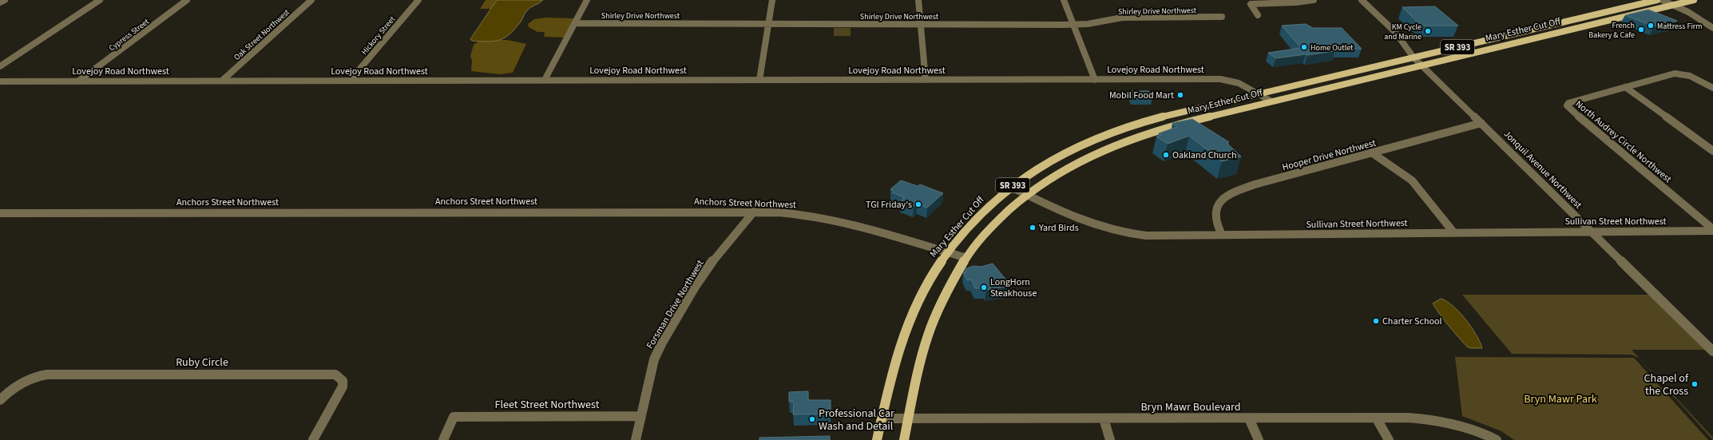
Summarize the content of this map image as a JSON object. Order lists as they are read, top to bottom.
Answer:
{
  "streets": {
    "main road": ["Mary Esther Cut Off", "SR 393"],
    "street": [
      "Shirley Drive Northwest",
      "Cypress Street",
      "Oak Street Northwest",
      "Hickory Street",
      "Lovejoy Road Northwest",
      "North Audrey Circle Northwest",
      "Hooper Drive Northwest",
      "Jonquil Avenue Northwest",
      "Anchors Street Northwest",
      "Sullivan Street Northwest",
      "Forsman Drive Northwest",
      "Ruby Circle",
      "Fleet Street Northwest",
      "Bryn Mawr Boulevard"
    ]
  },
  "crossings": [
    ["Mary Esther Cut Off", "SR 393"],
    ["Mary Esther Cut Off", "Lovejoy Road Northwest"],
    ["Mary Esther Cut Off", "Jonquil Avenue Northwest"],
    ["Mary Esther Cut Off", "Anchors Street Northwest"],
    ["Mary Esther Cut Off", "Sullivan Street Northwest"],
    ["Mary Esther Cut Off", "Bryn Mawr Boulevard"],
    ["Cypress Street", "Lovejoy Road Northwest"],
    ["Oak Street Northwest", "Lovejoy Road Northwest"],
    ["Hickory Street", "Lovejoy Road Northwest"],
    ["SR 393", "Bryn Mawr Boulevard"],
    ["North Audrey Circle Northwest", "Sullivan Street Northwest"],
    ["Hooper Drive Northwest", "Jonquil Avenue Northwest"],
    ["Hooper Drive Northwest", "Sullivan Street Northwest"],
    ["Jonquil Avenue Northwest", "Sullivan Street Northwest"],
    ["Anchors Street Northwest", "Forsman Drive Northwest"],
    ["Forsman Drive Northwest", "Fleet Street Northwest"]
  ],
  "parks": ["Bryn Mawr Park"],
  "places": [
    "Mattress Firm",
    "French Bakery & Cafe",
    "KM Cycle and Marine",
    "Home Outlet",
    "Mobil Food Mart",
    "Oakland Church",
    "TGI Friday's",
    "Yard Birds",
    "LongHorn Steakhouse",
    "Charter School",
    "Chapel of the Cross",
    "Professional Car Wash and Detail"
  ]
}
